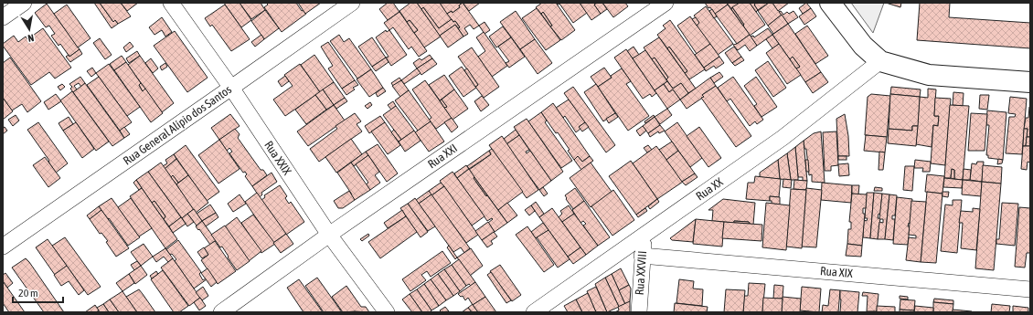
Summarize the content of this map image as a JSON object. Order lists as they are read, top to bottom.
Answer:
{
  "streets": {
    "street": [
      "Rua General Alípio dos Santos",
      "Rua XXI",
      "Rua XXIX",
      "Rua XX",
      "Rua XIX",
      "Rua XXVIII"
    ]
  },
  "crossings": [
    ["Rua General Alípio dos Santos", "Rua XXIX"],
    ["Rua XXI", "Rua XXIX"],
    ["Rua XX", "Rua XXVIII"],
    ["Rua XIX", "Rua XXVIII"]
  ],
  "scale_bar": "20 m",
  "north": "bottom"
}
